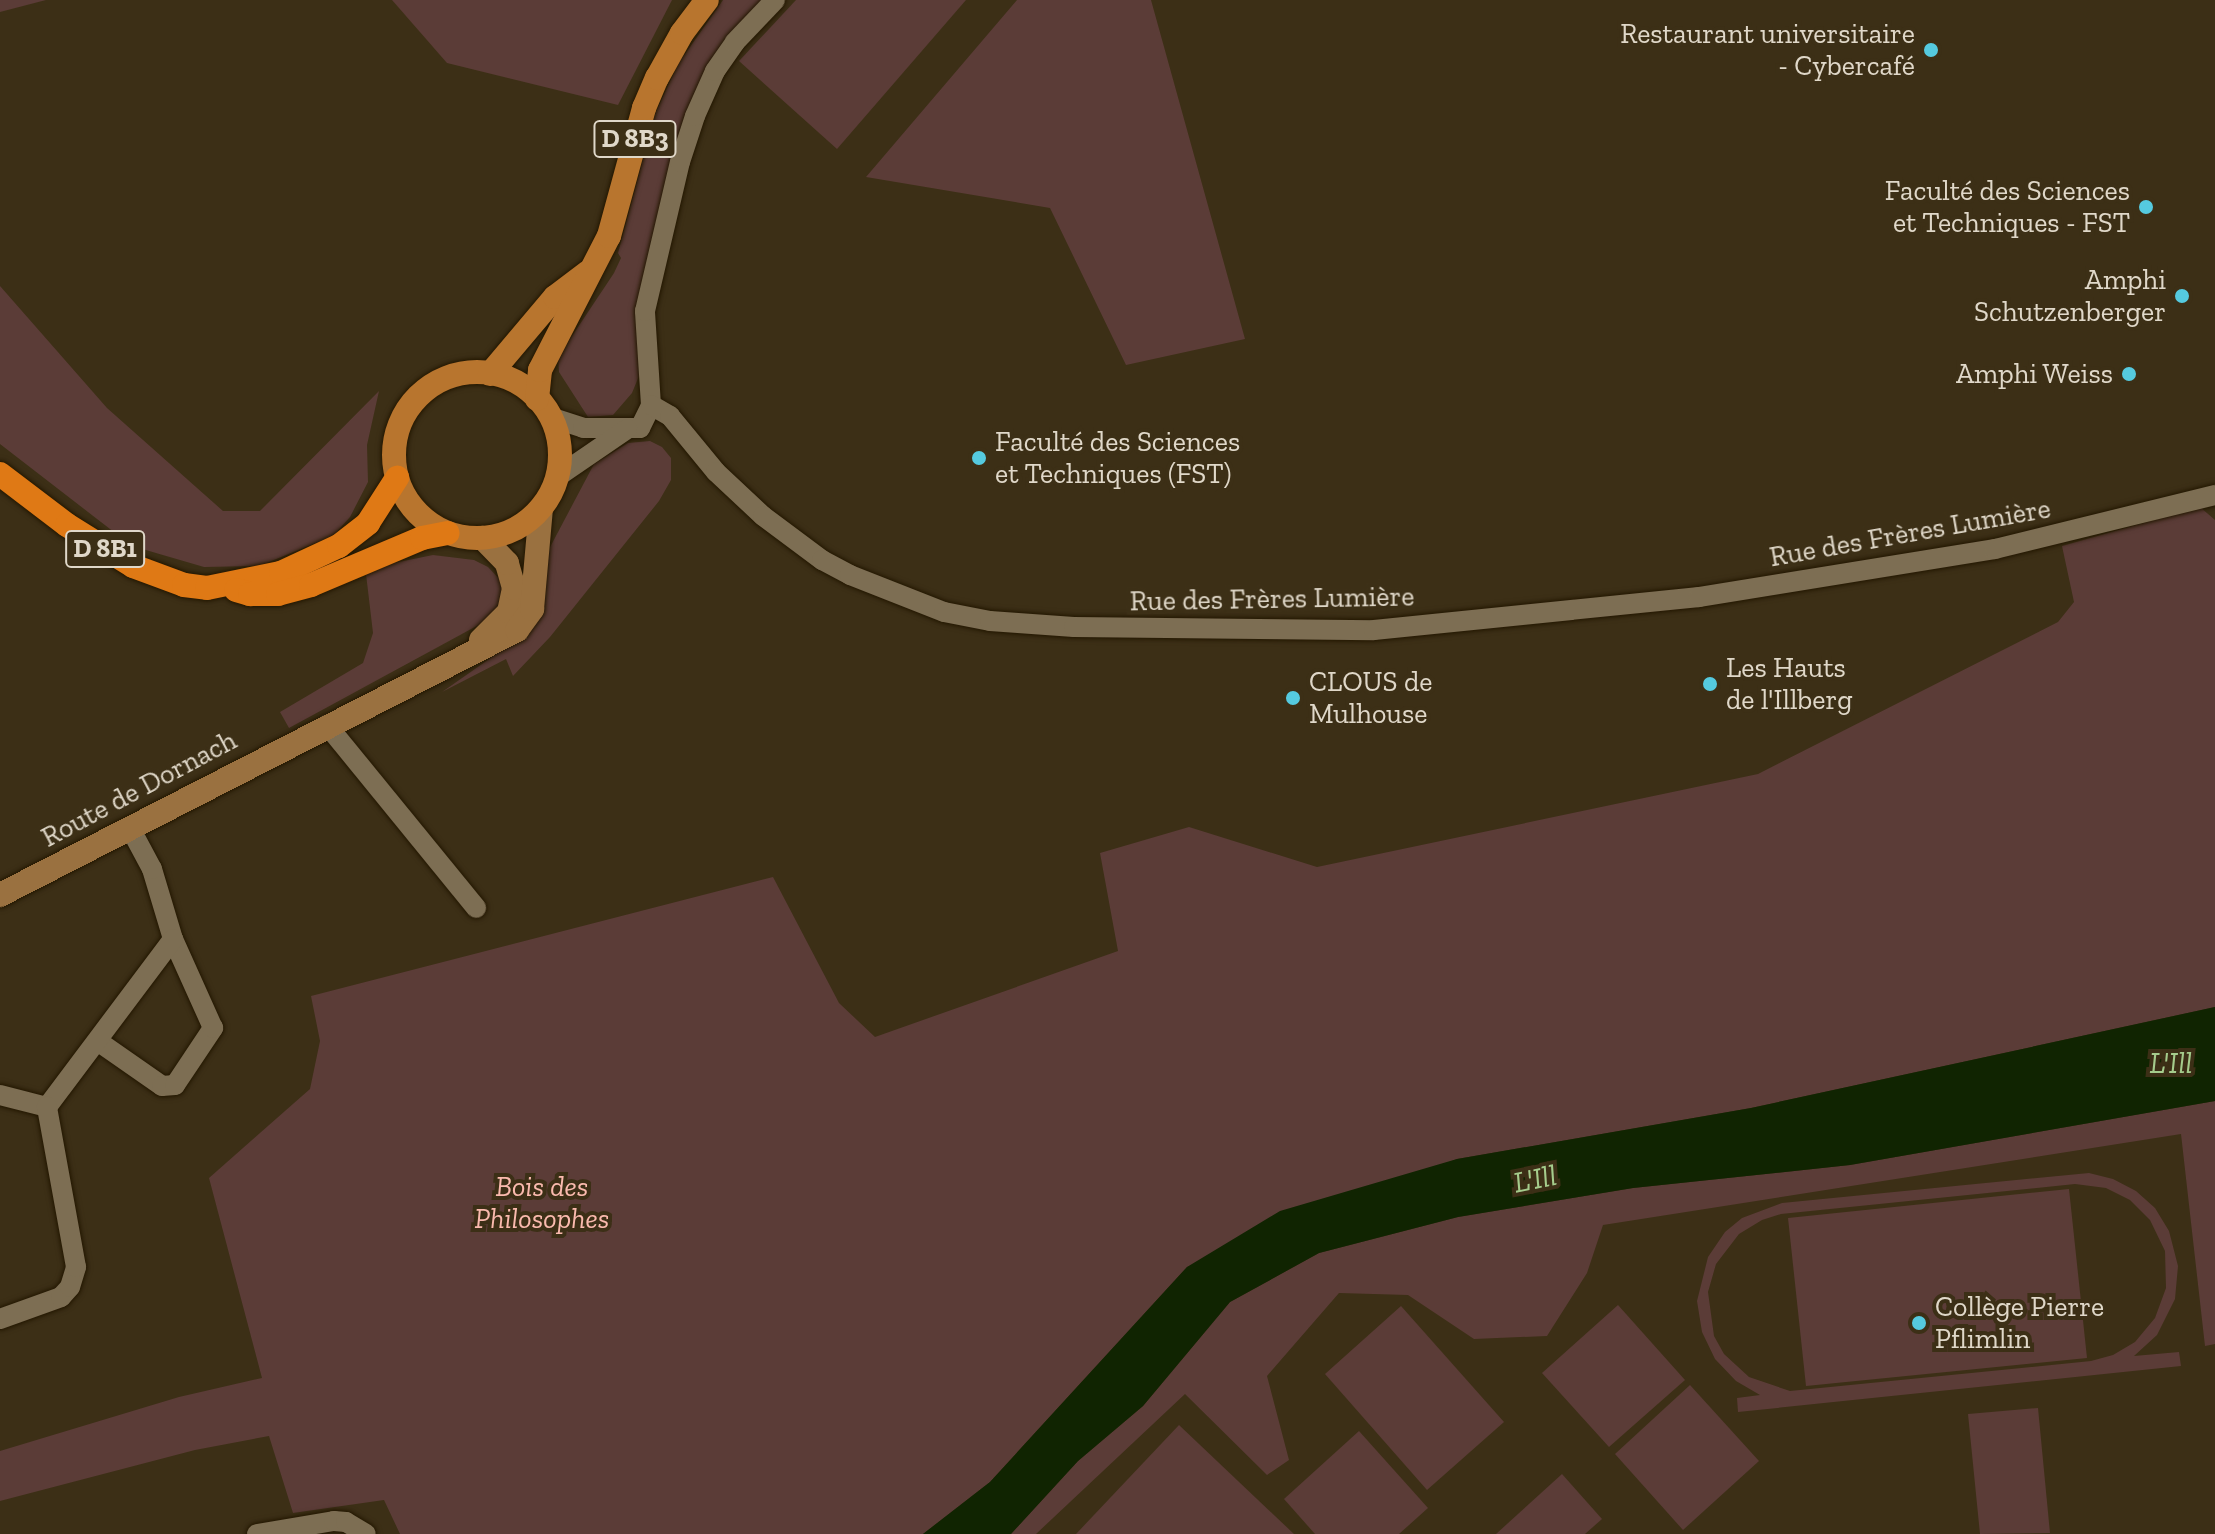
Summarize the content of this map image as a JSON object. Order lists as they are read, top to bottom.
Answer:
{
  "streets": {
    "highway": ["D 8B1"],
    "main road": ["D 8B3", "Route de Dornach"],
    "street": ["Rue des Frères Lumière"]
  },
  "crossings": [
    ["D 8B3", "D 8B1"]
  ],
  "water": ["L'Ill"],
  "parks": ["Bois des Philosophes"],
  "places": [
    "Restaurant universitaire - Cybercafé",
    "Faculté des Sciences et Techniques - FST",
    "Amphi Schutzenberger",
    "Amphi Weiss",
    "Faculté des Sciences et Techniques (FST)",
    "Les Hauts de l'Illberg",
    "CLOUS de Mulhouse",
    "Collège Pierre Pflimlin"
  ]
}
